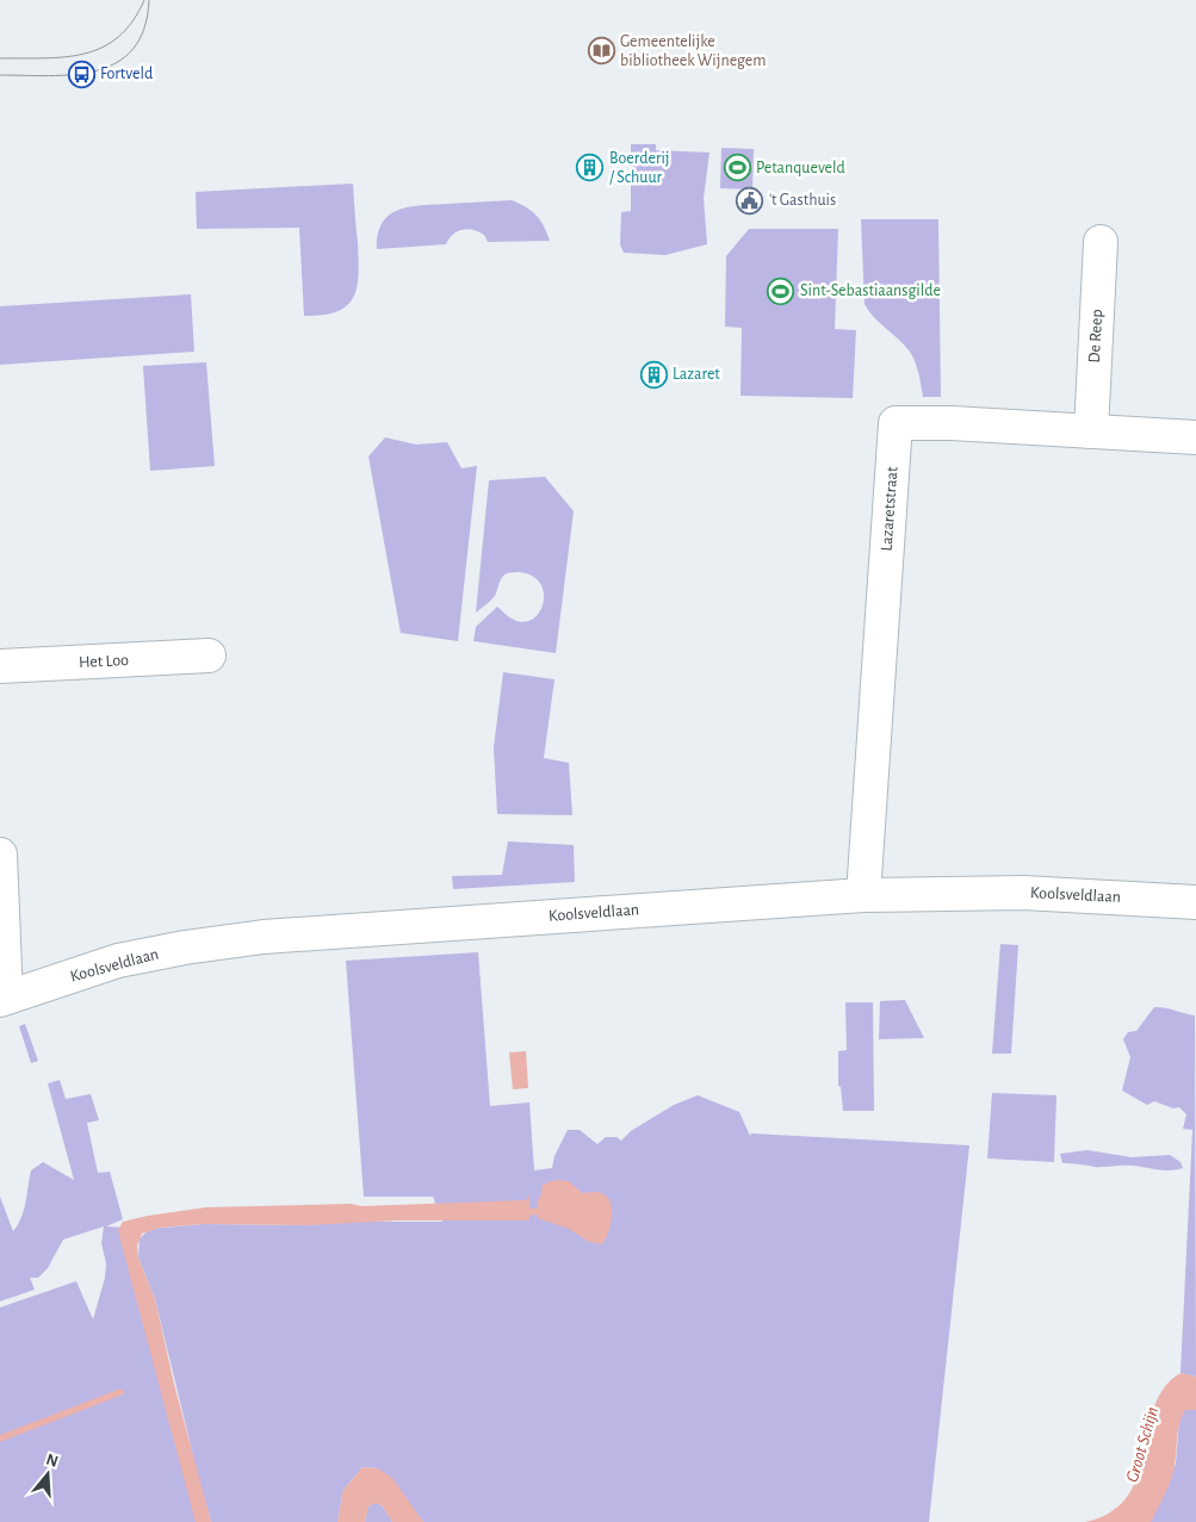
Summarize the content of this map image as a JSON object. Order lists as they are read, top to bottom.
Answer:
{
  "streets": {
    "street": [
      "De Reep",
      "Lazaretstraat",
      "Het Loo",
      "Koolsveldlaan"
    ]
  },
  "crossings": [
    ["De Reep", "Lazaretstraat"],
    ["Lazaretstraat", "Koolsveldlaan"]
  ],
  "water": ["Groot Schijn"],
  "places": {
    "library": ["Gemeentelijke bibliotheek Wijnegem"],
    "bus stop": ["Fortveld"],
    "building": ["Boerderij / Schuur", "Lazaret"],
    "sports": ["Petanqueveld", "Sint-Sebastiaansgilde"],
    "public building": ["'t Gasthuis"]
  },
  "north": "top"
}
